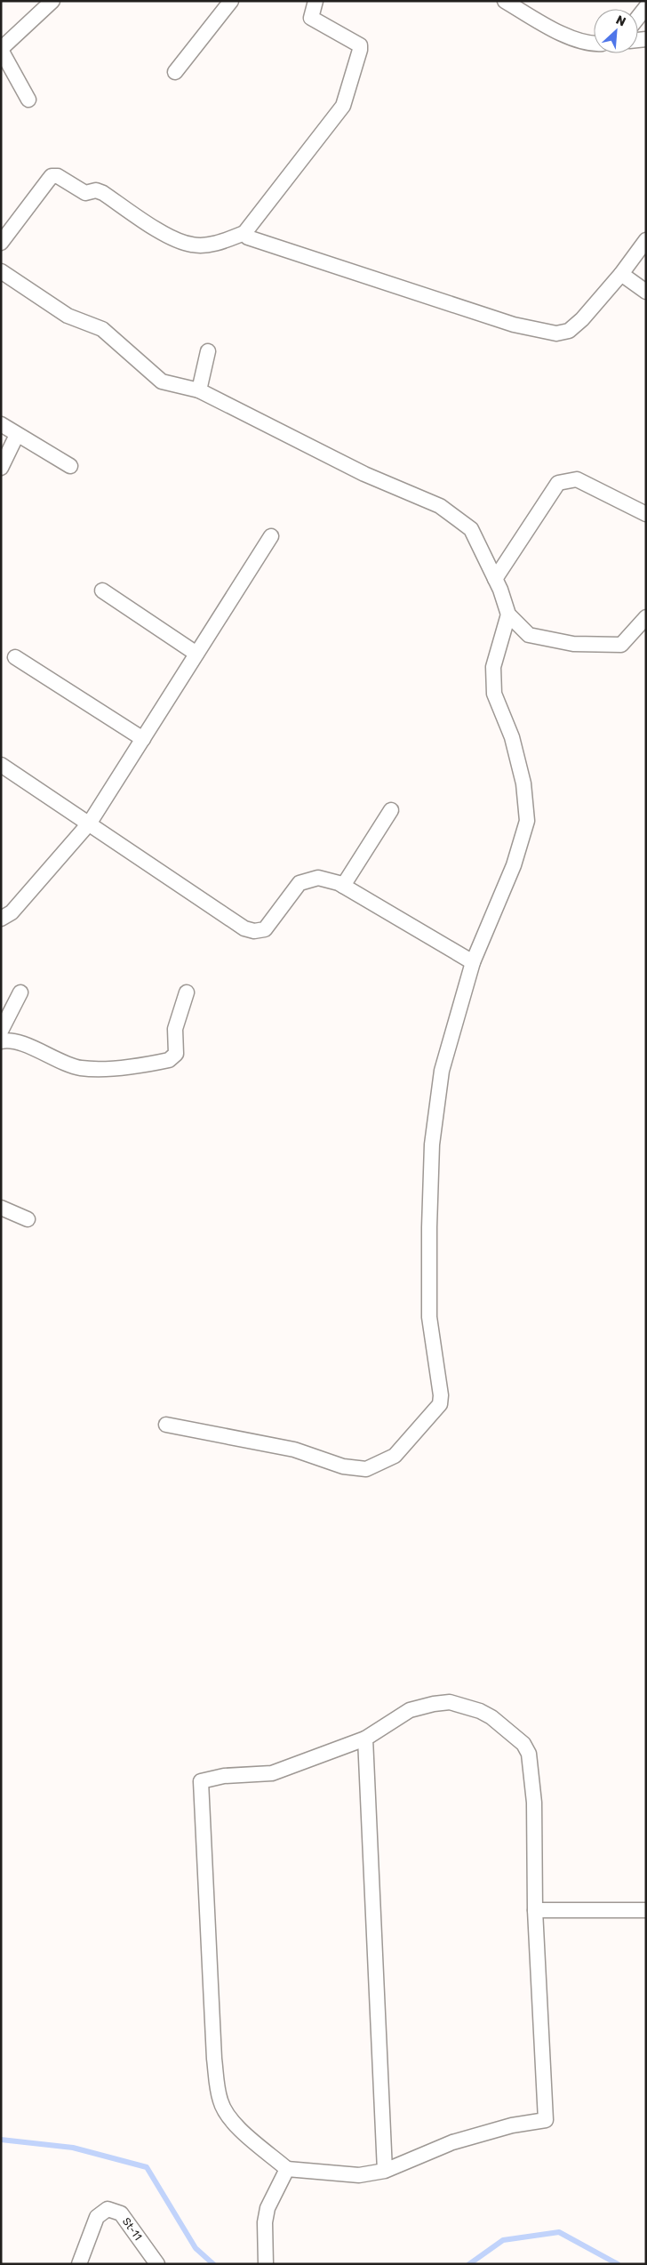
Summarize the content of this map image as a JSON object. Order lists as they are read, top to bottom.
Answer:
{
  "streets": {
    "street": ["St-11"]
  },
  "north": "top right"
}
